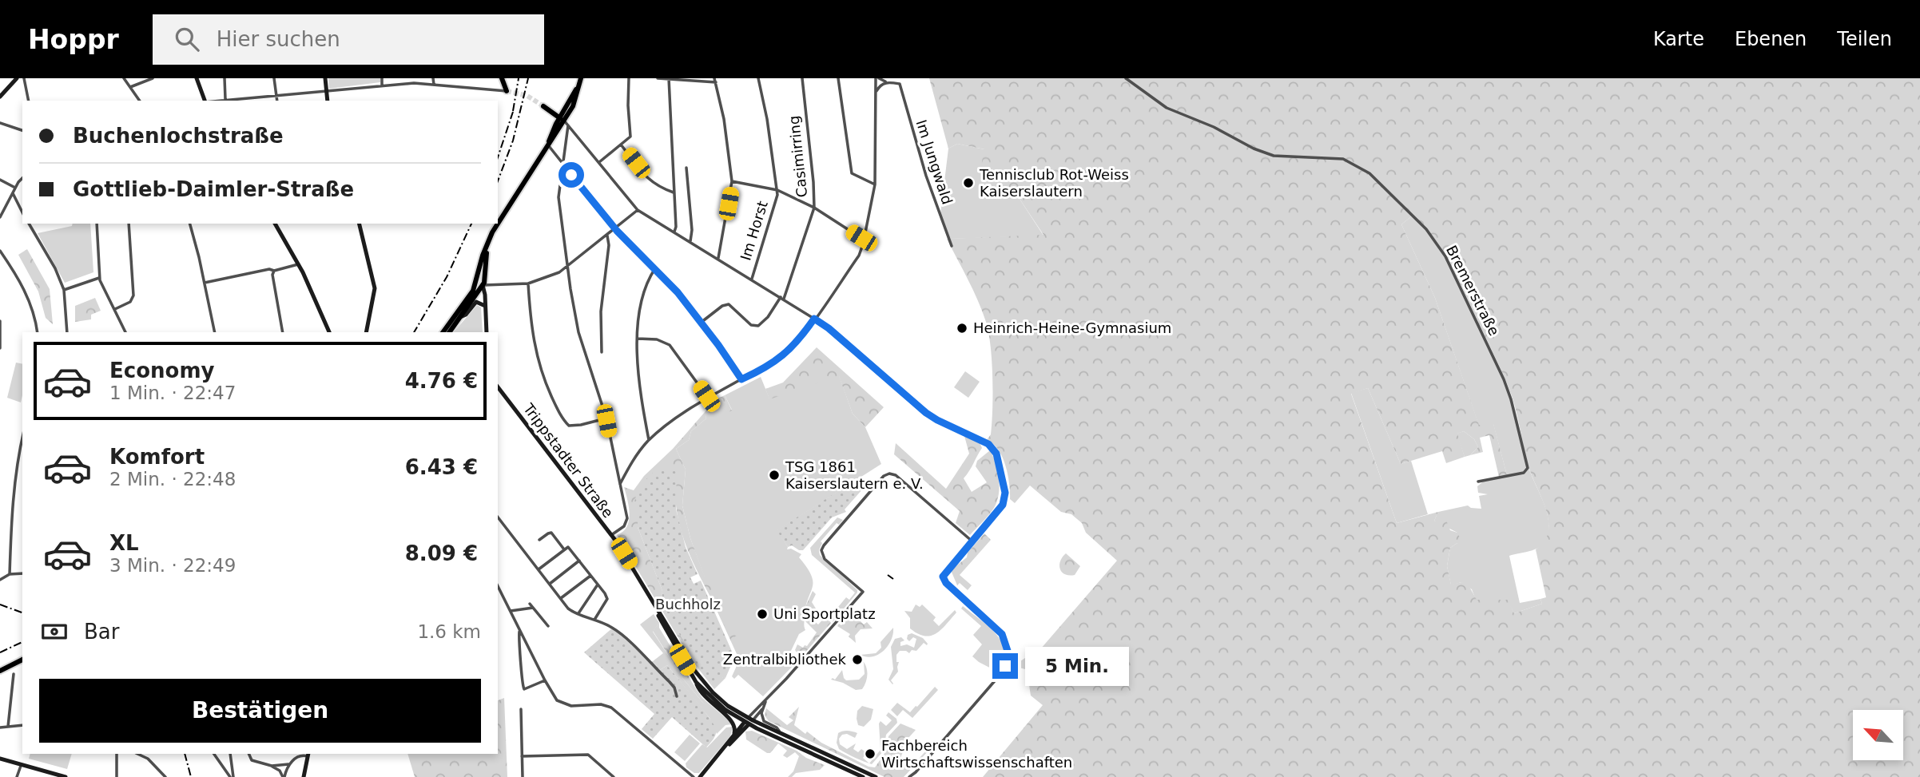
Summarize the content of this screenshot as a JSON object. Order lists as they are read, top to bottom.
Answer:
{
  "streets": {
    "main road": ["Trippstadter Straße"],
    "street": [
      "Casimirring",
      "Im Jungwald",
      "Im Horst",
      "Bremerstraße"
    ]
  },
  "crossings": [
    ["Casimirring", "Im Horst"]
  ],
  "parks": ["Buchholz"],
  "places": [
    "Tennisclub Rot-Weiss Kaiserslautern",
    "Heinrich-Heine-Gymnasium",
    "TSG 1861 Kaiserslautern e. V.",
    "Uni Sportplatz",
    "Zentralbibliothek",
    "Fachbereich Wirtschaftswissenschaften"
  ],
  "north": "top left",
  "page": {
    "header": "Hoppr",
    "search": "Hier suchen",
    "nav": ["Karte", "Ebenen", "Teilen"],
    "banner": ["Buchenlochstraße", "Gottlieb-Daimler-Straße"],
    "list": [
      {
        "name": "Economy",
        "note": "1 Min. · 22:47",
        "value": "4.76 €"
      },
      {
        "name": "Komfort",
        "note": "2 Min. · 22:48",
        "value": "6.43 €"
      },
      {
        "name": "XL",
        "note": "3 Min. · 22:49",
        "value": "8.09 €"
      }
    ],
    "pay": ["Bar", "1.6 km"],
    "bubble": "5 Min.",
    "buttons": "Bestätigen"
  }
}
